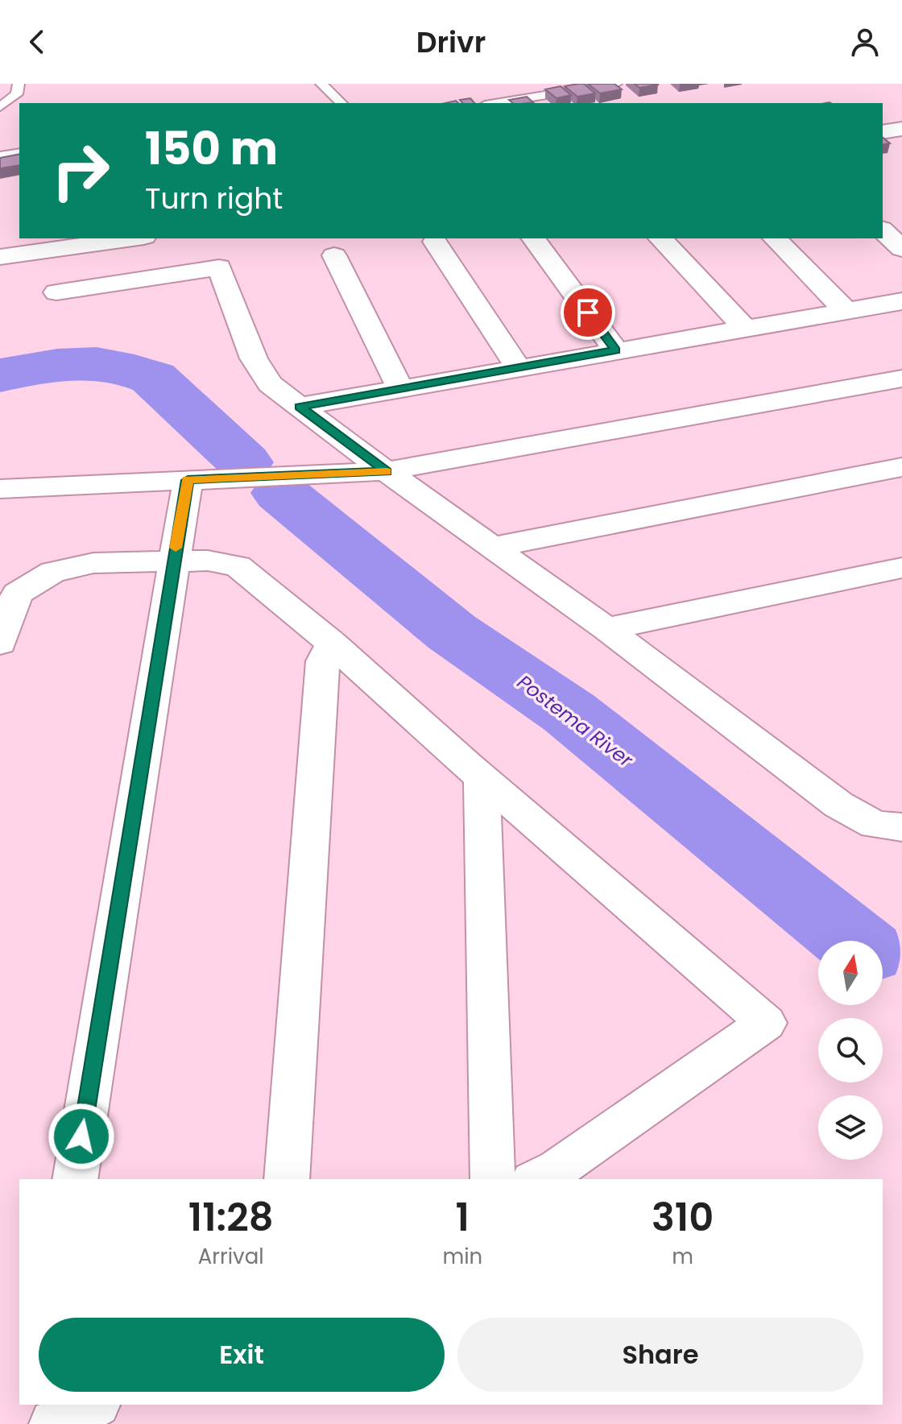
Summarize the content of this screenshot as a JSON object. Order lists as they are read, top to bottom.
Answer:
{
  "water": ["Postema River"],
  "north": "top",
  "page": {
    "header": "Drivr",
    "turn": ["150 m", "Turn right"],
    "eta": [
      "11:28",
      "Arrival",
      "1",
      "min",
      "310",
      "m"
    ],
    "buttons": ["Exit", "Share"]
  }
}
